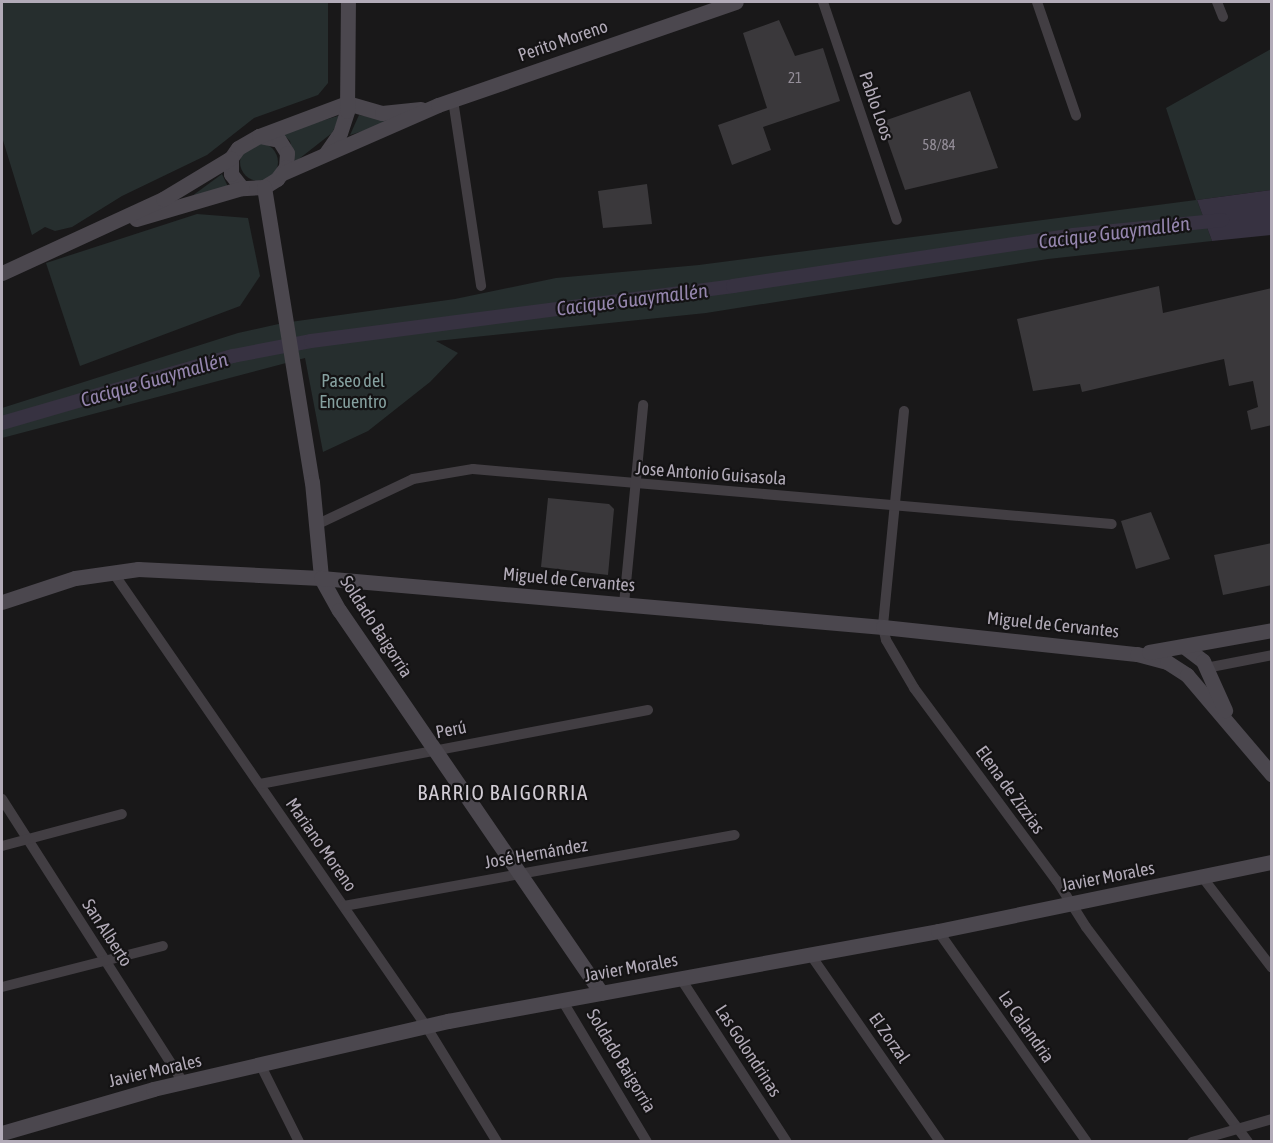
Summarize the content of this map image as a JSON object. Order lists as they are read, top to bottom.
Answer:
{
  "streets": {
    "main road": [
      "Perito Moreno",
      "Miguel de Cervantes",
      "Soldado Baigorria",
      "Javier Morales"
    ],
    "street": [
      "Pablo Loos",
      "Jose Antonio Guisasola",
      "Perú",
      "Elena de Zizzias",
      "Mariano Moreno",
      "José Hernández",
      "San Alberto",
      "La Calandria",
      "El Zorzal",
      "Las Golondrinas"
    ]
  },
  "crossings": [
    ["Perito Moreno", "Soldado Baigorria"],
    ["Jose Antonio Guisasola", "Soldado Baigorria"],
    ["Jose Antonio Guisasola", "Elena de Zizzias"],
    ["Miguel de Cervantes", "Soldado Baigorria"],
    ["Miguel de Cervantes", "Elena de Zizzias"],
    ["Miguel de Cervantes", "Mariano Moreno"],
    ["Soldado Baigorria", "Perú"],
    ["Soldado Baigorria", "José Hernández"],
    ["Soldado Baigorria", "Javier Morales"],
    ["Perú", "Mariano Moreno"],
    ["Elena de Zizzias", "Javier Morales"],
    ["Mariano Moreno", "José Hernández"],
    ["Mariano Moreno", "Javier Morales"],
    ["Javier Morales", "San Alberto"],
    ["Javier Morales", "La Calandria"],
    ["Javier Morales", "El Zorzal"],
    ["Javier Morales", "Las Golondrinas"]
  ],
  "districts": ["BARRIO BAIGORRIA"],
  "water": ["Cacique Guaymallén"],
  "parks": ["Paseo del Encuentro"],
  "house_numbers": ["21", "58/84"]
}
